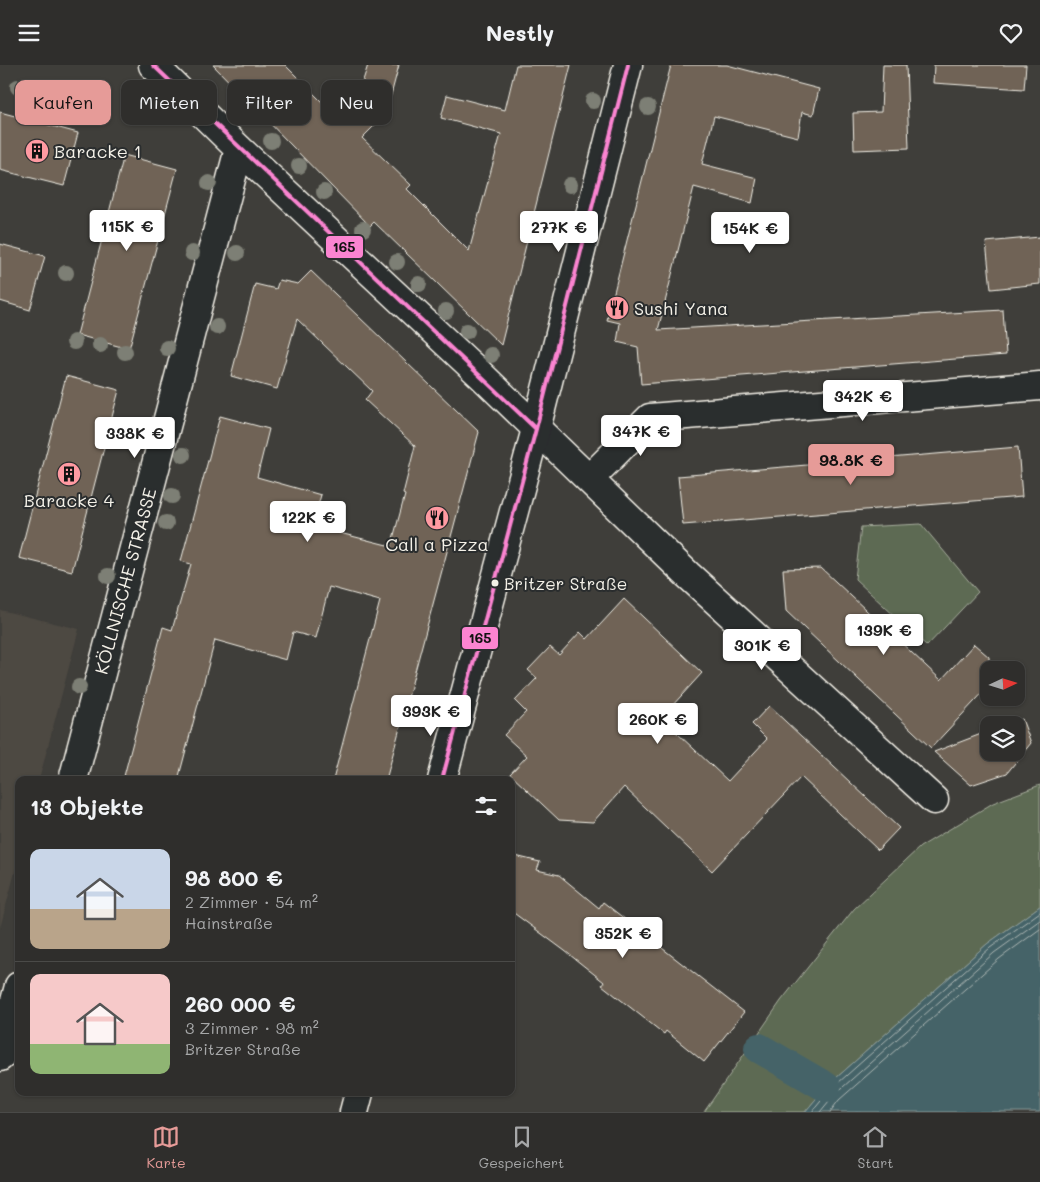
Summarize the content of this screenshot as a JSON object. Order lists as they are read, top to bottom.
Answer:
{
  "streets": {
    "street": ["KÖLLNISCHE STRASSE"]
  },
  "places": {
    "building": ["Baracke 1", "Baracke 4"],
    "restaurant": ["Sushi Yana", "Call a Pizza"],
    "other": ["Britzer Straße"]
  },
  "lines": ["transit line 165"],
  "north": "right",
  "page": {
    "header": "Nestly",
    "chip": [
      "Kaufen",
      "Mieten",
      "Filter",
      "Neu"
    ],
    "price": [
      "115K €",
      "277K €",
      "154K €",
      "342K €",
      "347K €",
      "338K €",
      "98.8K €",
      "122K €",
      "139K €",
      "301K €",
      "393K €",
      "260K €",
      "352K €"
    ],
    "heading": "13 Objekte",
    "list": [
      {
        "name": "98 800 €",
        "note": "2 Zimmer · 54 m² · Hainstraße"
      },
      {
        "name": "260 000 €",
        "note": "3 Zimmer · 98 m² · Britzer Straße"
      }
    ],
    "tabs": ["Karte", "Gespeichert", "Start"]
  }
}
